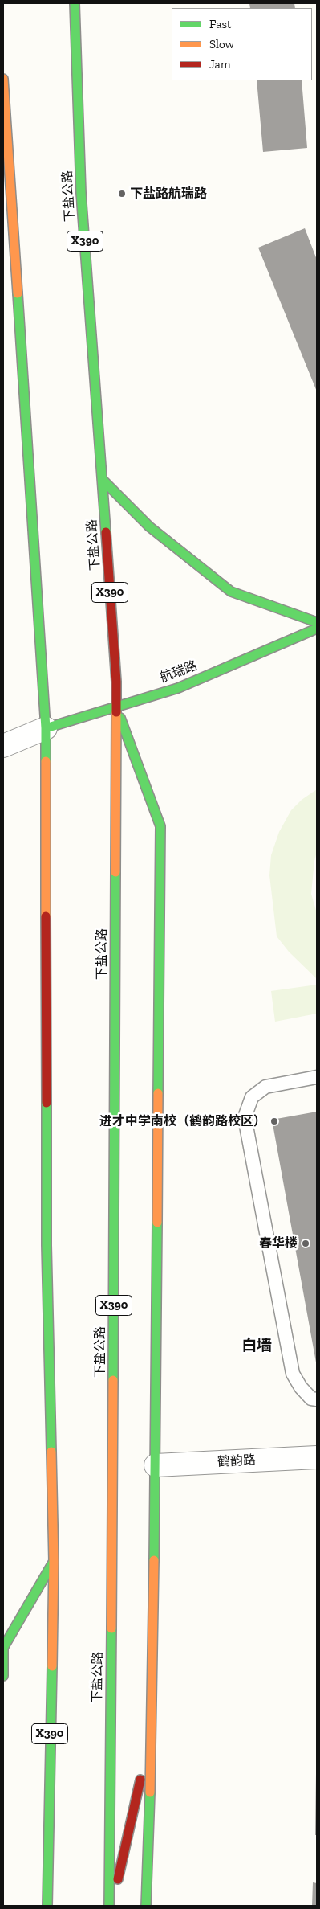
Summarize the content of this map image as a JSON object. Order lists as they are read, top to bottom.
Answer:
{
  "streets": {
    "main road": ["下盐公路", "X390", "航瑞路"],
    "street": ["鹤韵路"]
  },
  "crossings": [
    ["下盐公路", "航瑞路"],
    ["X390", "航瑞路"]
  ],
  "districts": ["白墙"],
  "places": ["下盐路航瑞路", "进才中学南校（鹤韵路校区）", "春华楼"],
  "legend": ["Fast", "Slow", "Jam"]
}
